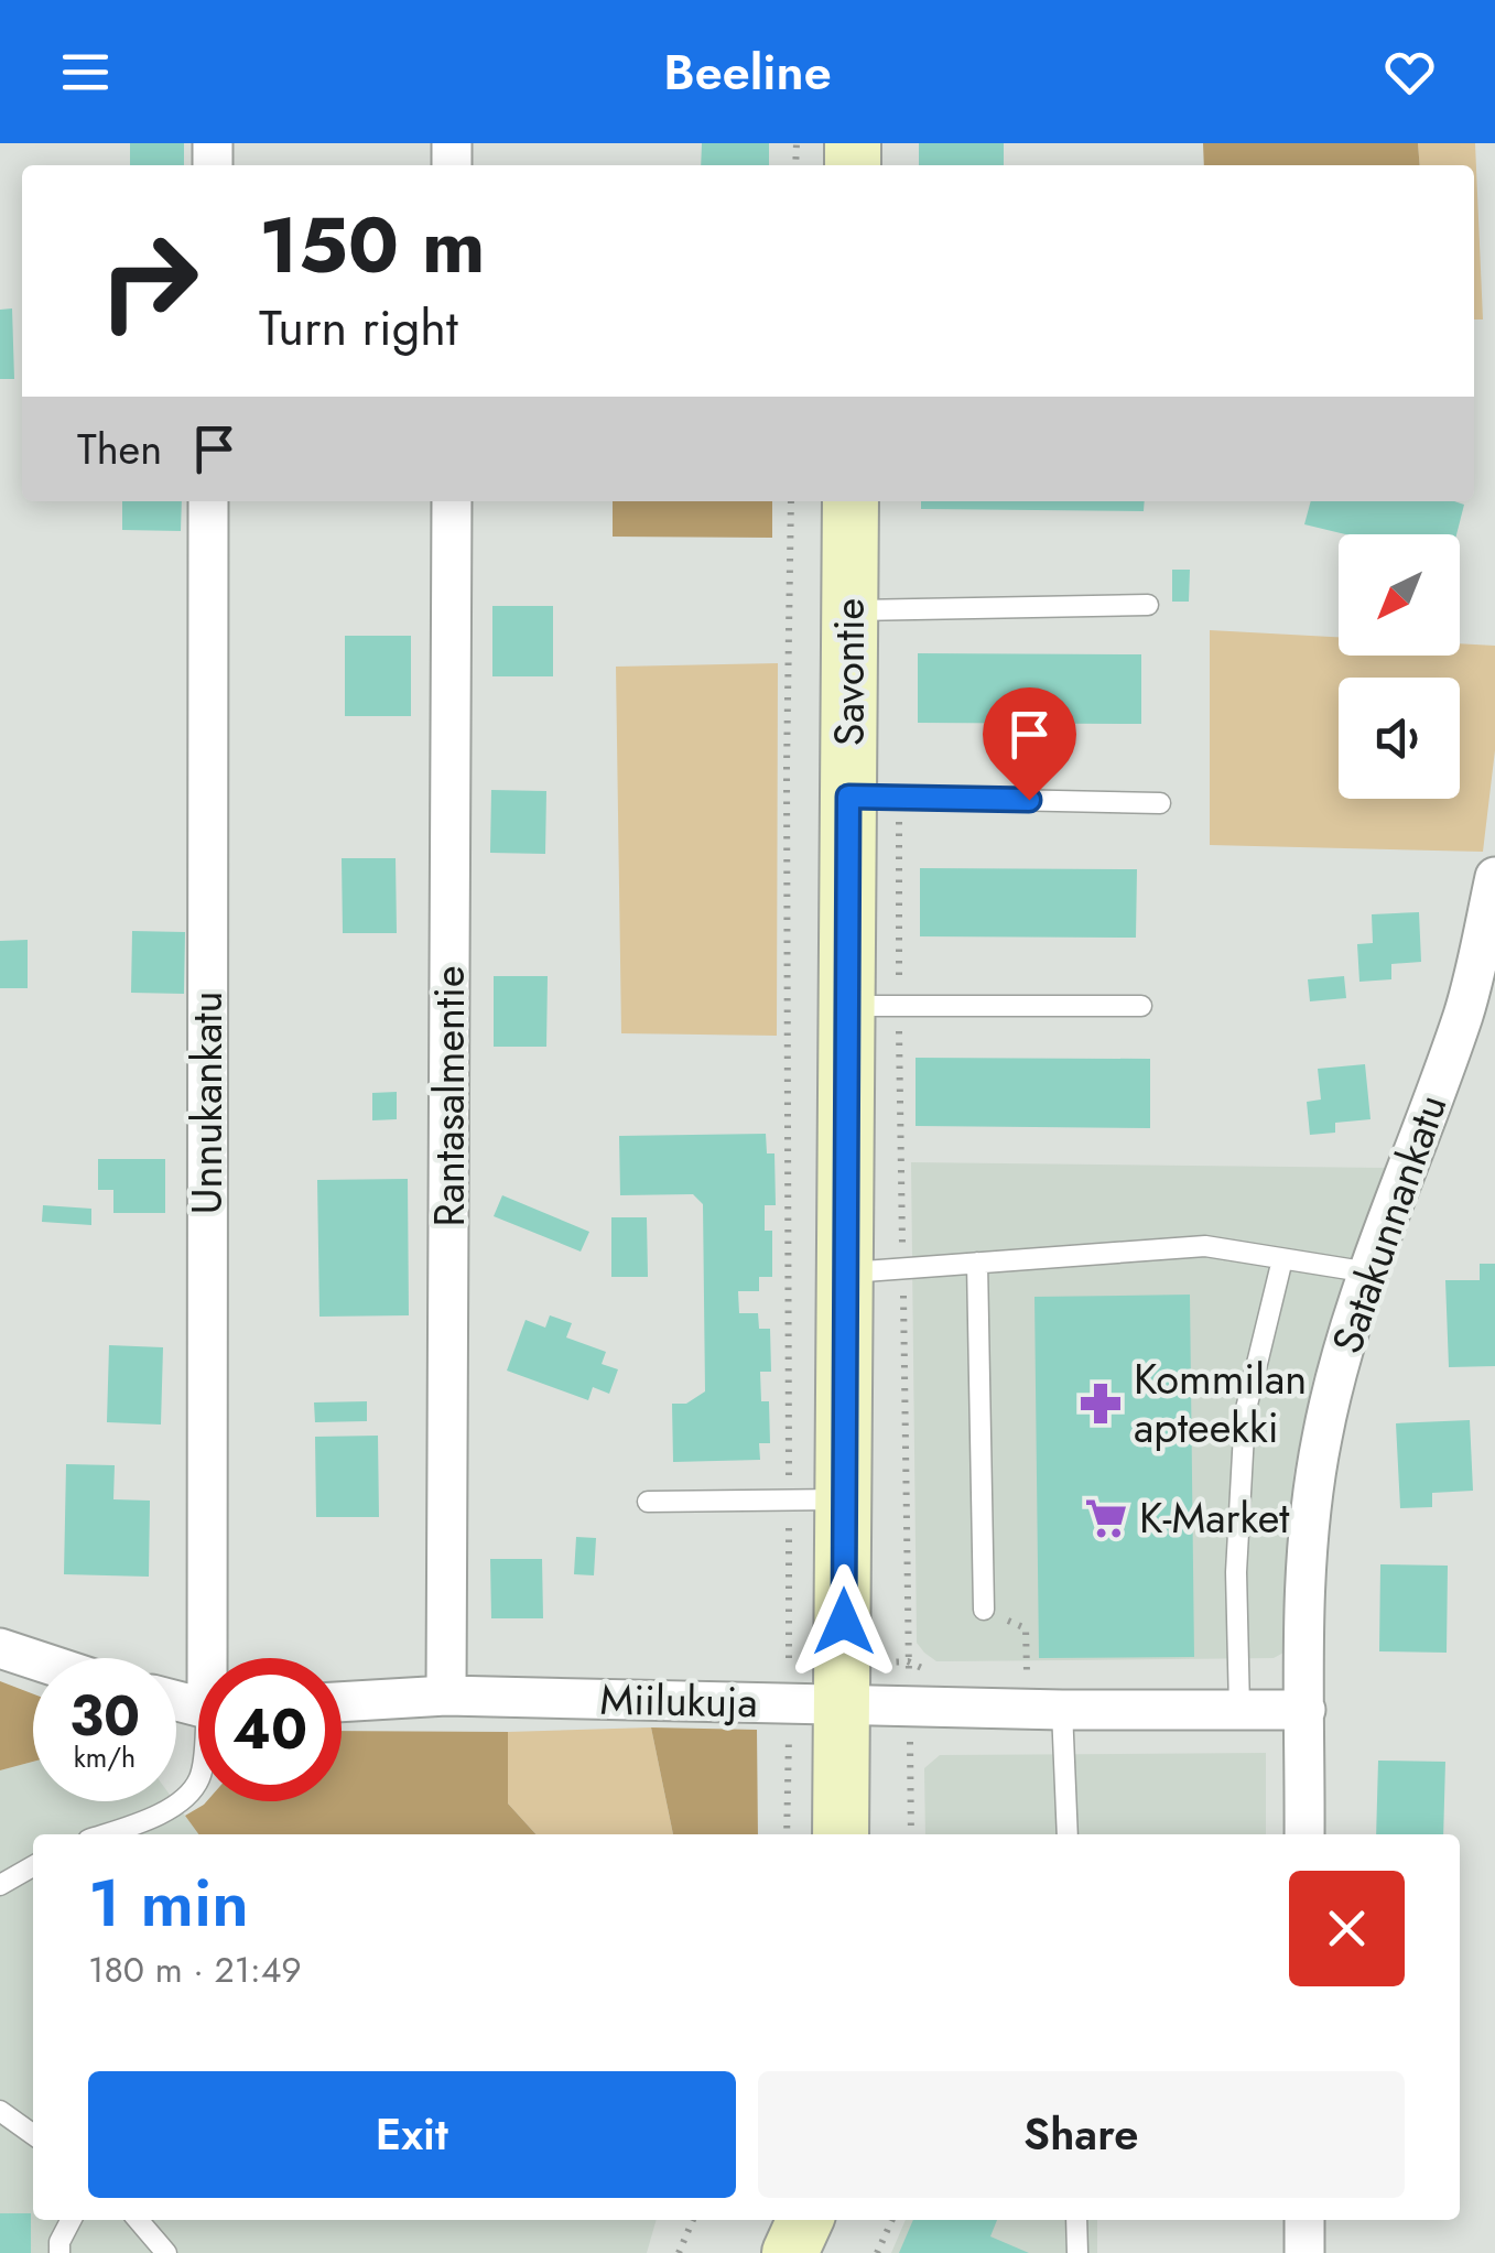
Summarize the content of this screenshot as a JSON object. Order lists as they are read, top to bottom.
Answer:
{
  "streets": {
    "street": [
      "Savontie",
      "Rantasalmentie",
      "Unnukankatu",
      "Satakunnankatu",
      "Miilukuja"
    ]
  },
  "crossings": [
    ["Savontie", "Miilukuja"],
    ["Rantasalmentie", "Miilukuja"],
    ["Satakunnankatu", "Miilukuja"]
  ],
  "places": {
    "pharmacy": ["Kommilan apteekki"],
    "supermarket": ["K-Market"]
  },
  "north": "bottom left",
  "page": {
    "header": "Beeline",
    "turn": ["150 m", "Turn right"],
    "then": "Then",
    "speed": "30 km/h",
    "limit": "40",
    "heading": ["1 min", "180 m · 21:49"],
    "buttons": ["Exit", "Share"]
  }
}
